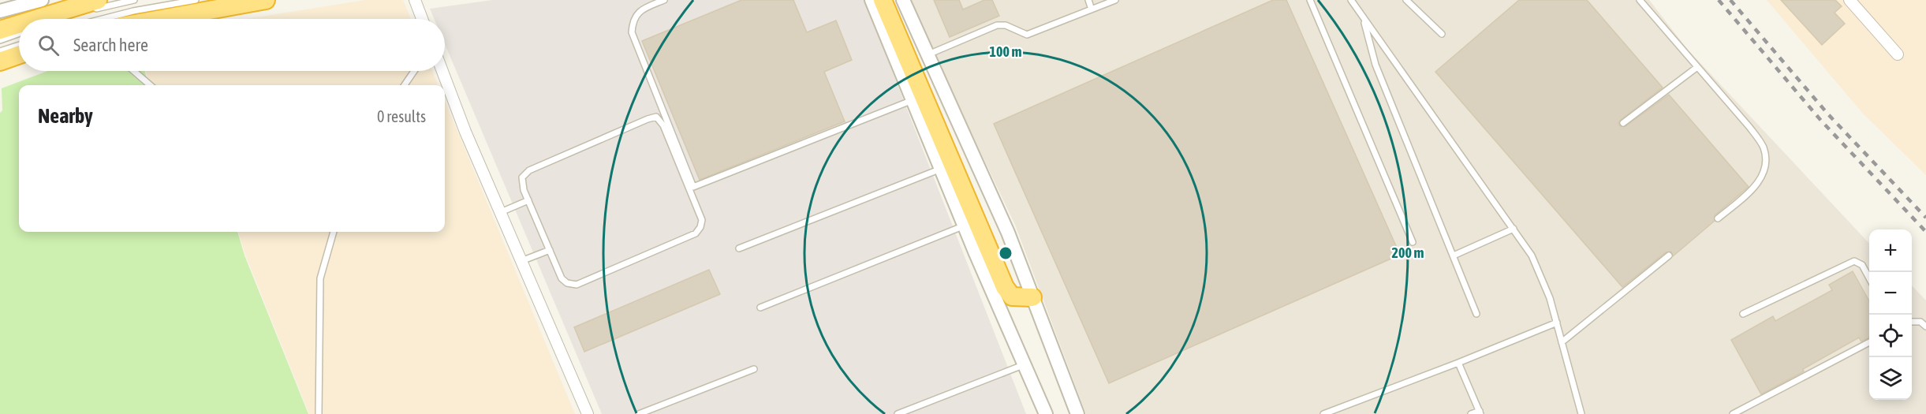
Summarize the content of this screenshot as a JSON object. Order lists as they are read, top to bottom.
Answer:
{
  "page": {
    "search": "Search here",
    "heading": ["Nearby", "0 results"],
    "map_buttons": ["+", "−"]
  },
  "rings": ["100 m", "200 m"]
}
